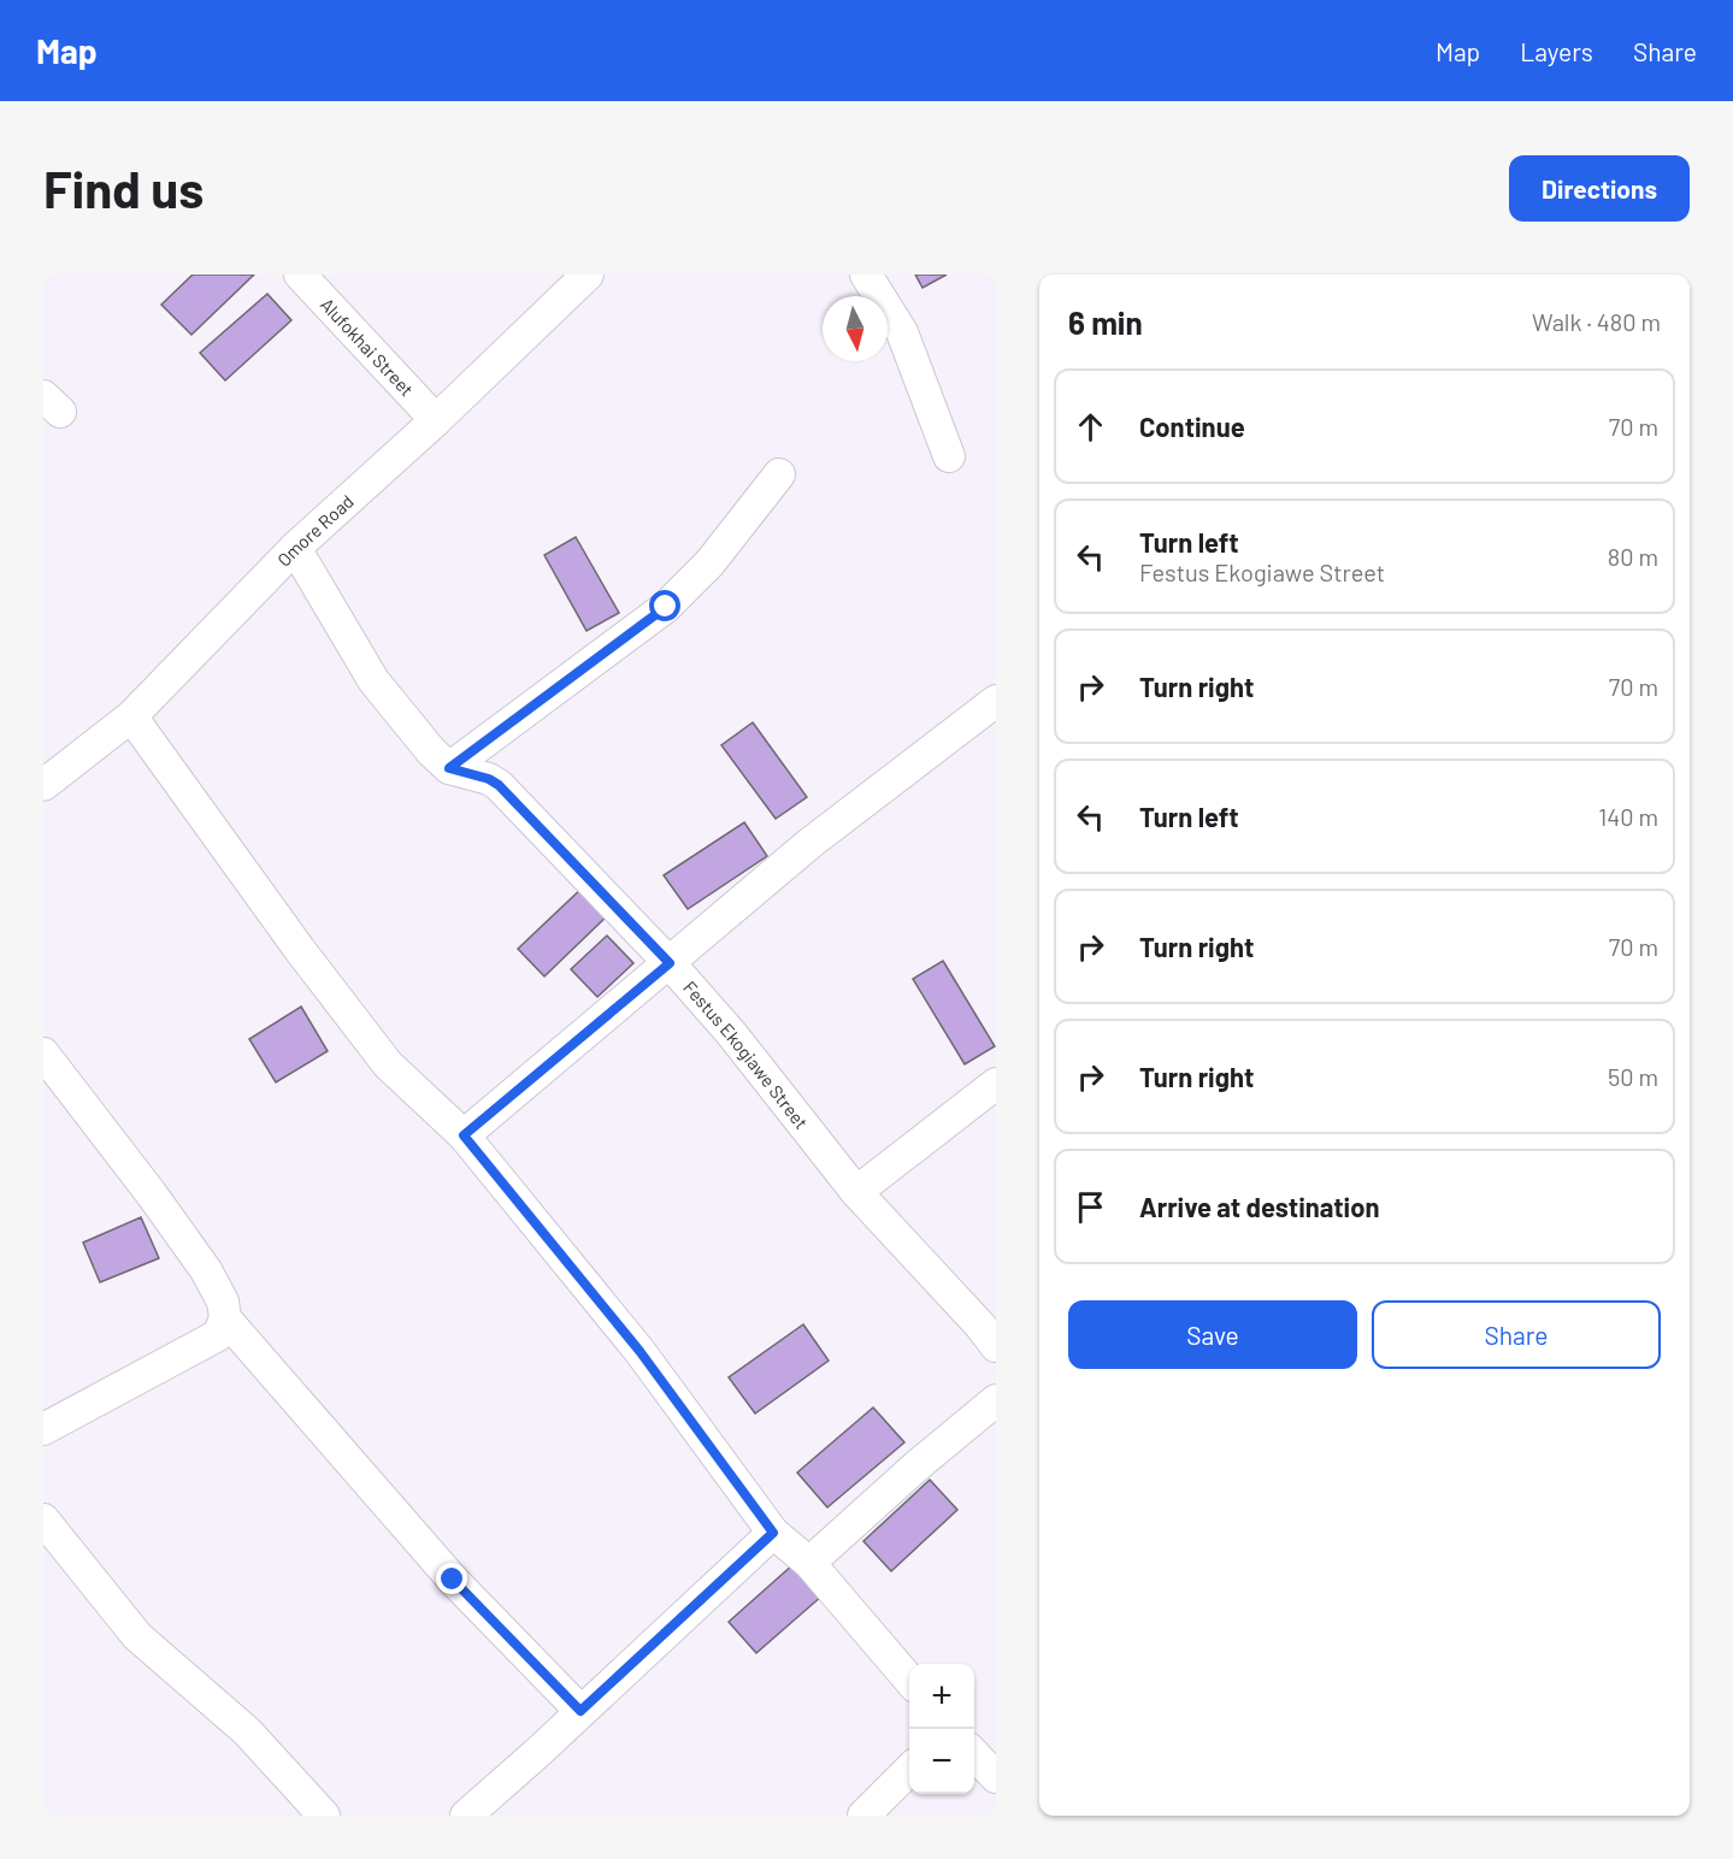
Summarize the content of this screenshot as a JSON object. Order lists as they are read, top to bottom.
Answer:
{
  "streets": {
    "street": ["Alufokhai Street", "Omore Road", "Festus Ekogiawe Street"]
  },
  "crossings": [
    ["Alufokhai Street", "Omore Road"]
  ],
  "north": "bottom",
  "page": {
    "header": "Map",
    "nav": ["Map", "Layers", "Share"],
    "buttons": [
      "Directions",
      ["Save", "Share"]
    ],
    "title": "Find us",
    "heading": ["6 min", "Walk · 480 m"],
    "list": [
      ["Continue", "70 m"],
      ["Turn left", "Festus Ekogiawe Street", "80 m"],
      ["Turn right", "70 m"],
      ["Turn left", "140 m"],
      ["Turn right", "70 m"],
      ["Turn right", "50 m"],
      "Arrive at destination"
    ],
    "map_buttons": ["+", "−"]
  }
}
